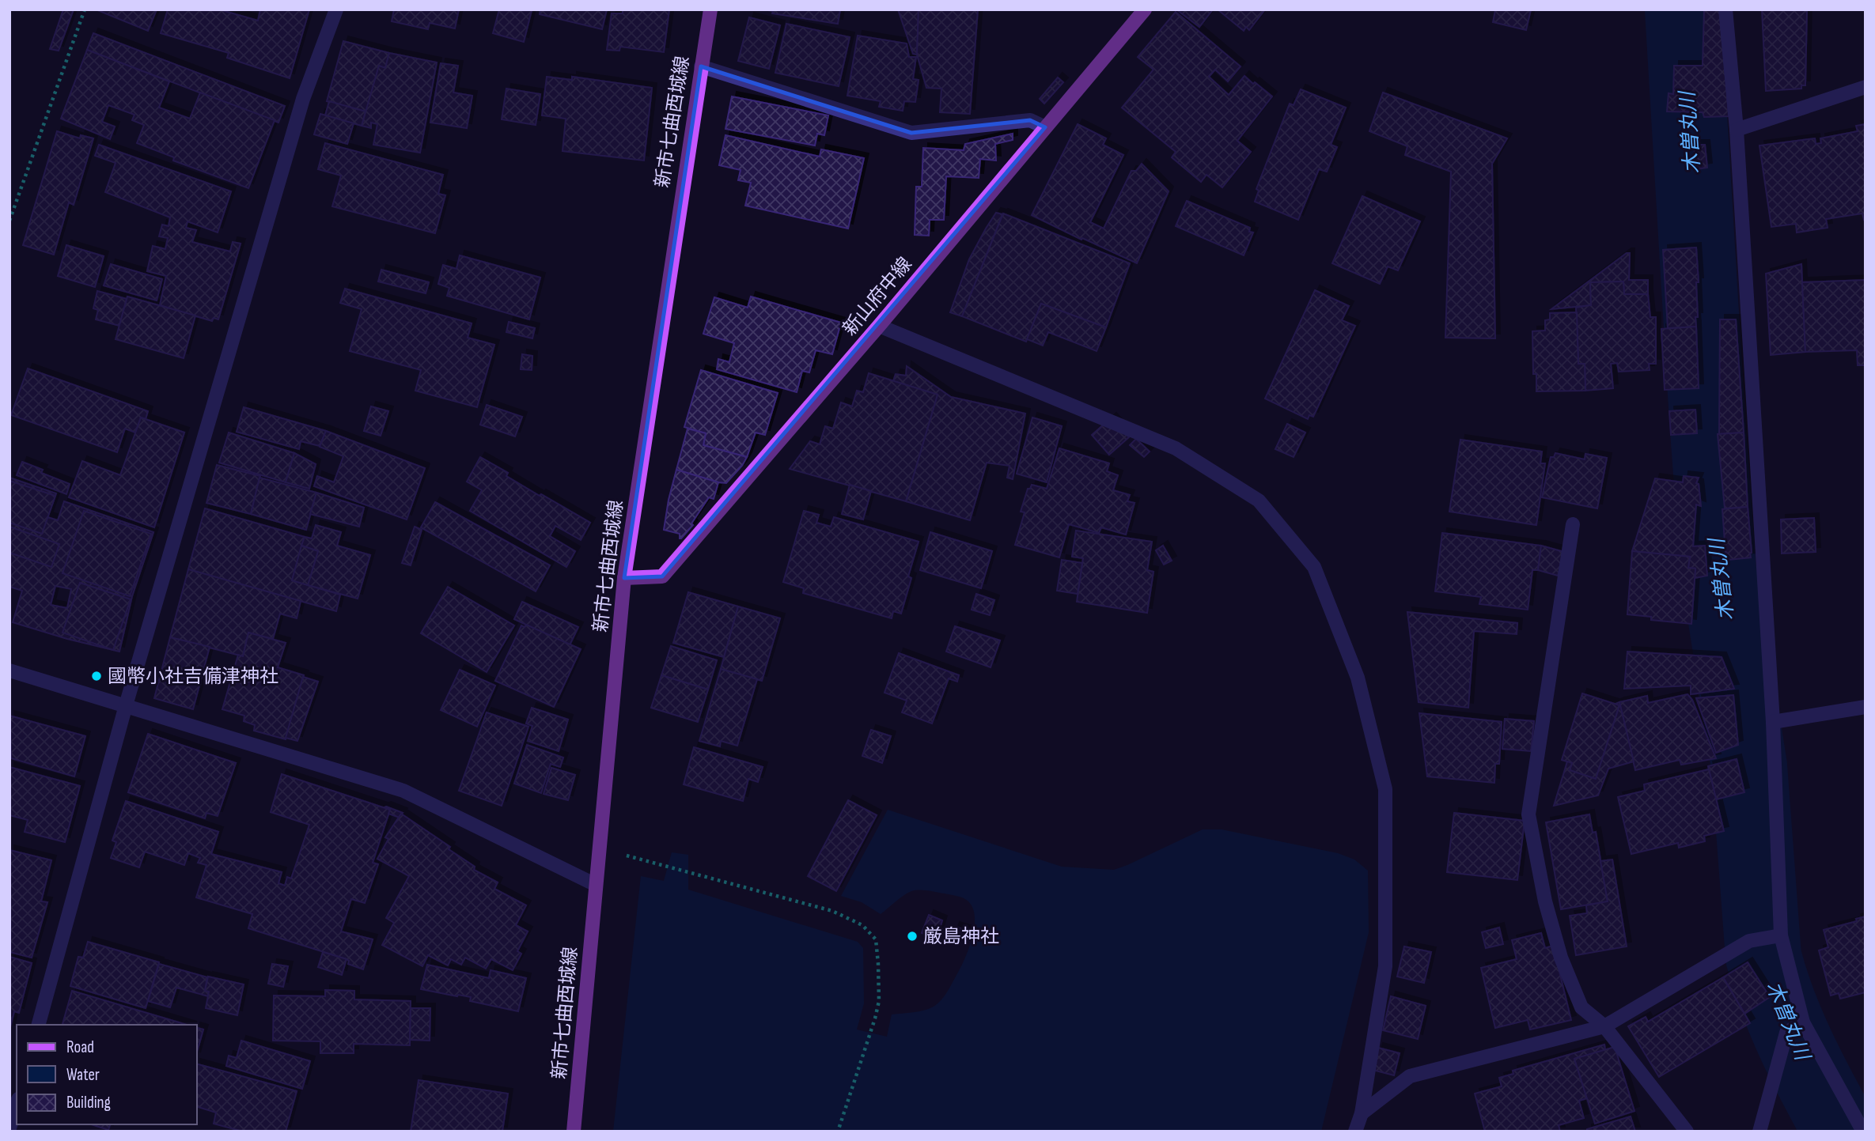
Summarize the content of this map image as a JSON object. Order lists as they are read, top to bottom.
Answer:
{
  "streets": {
    "main road": ["新市七曲西城線", "新山府中線"]
  },
  "crossings": [
    ["新市七曲西城線", "新山府中線"]
  ],
  "water": ["木曽丸川"],
  "places": ["國幣小社吉備津神社", "厳島神社"],
  "legend": ["Road", "Water", "Building"]
}
